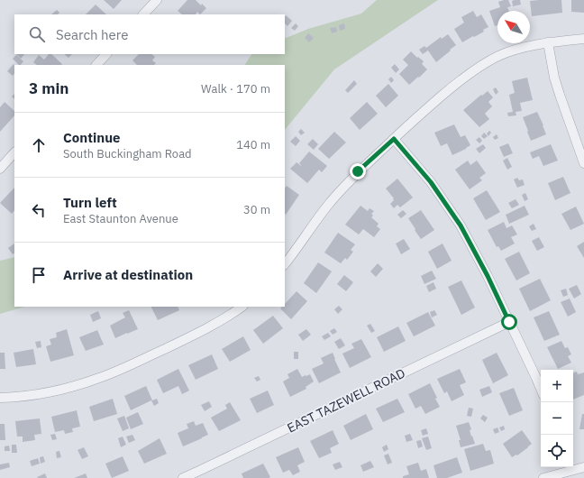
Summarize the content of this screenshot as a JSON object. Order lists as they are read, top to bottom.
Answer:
{
  "streets": {
    "street": ["EAST TAZEWELL ROAD"]
  },
  "north": "top left",
  "page": {
    "search": "Search here",
    "heading": ["3 min", "Walk · 170 m"],
    "list": [
      ["Continue", "South Buckingham Road", "140 m"],
      ["Turn left", "East Staunton Avenue", "30 m"],
      "Arrive at destination"
    ],
    "map_buttons": ["+", "−"]
  }
}
